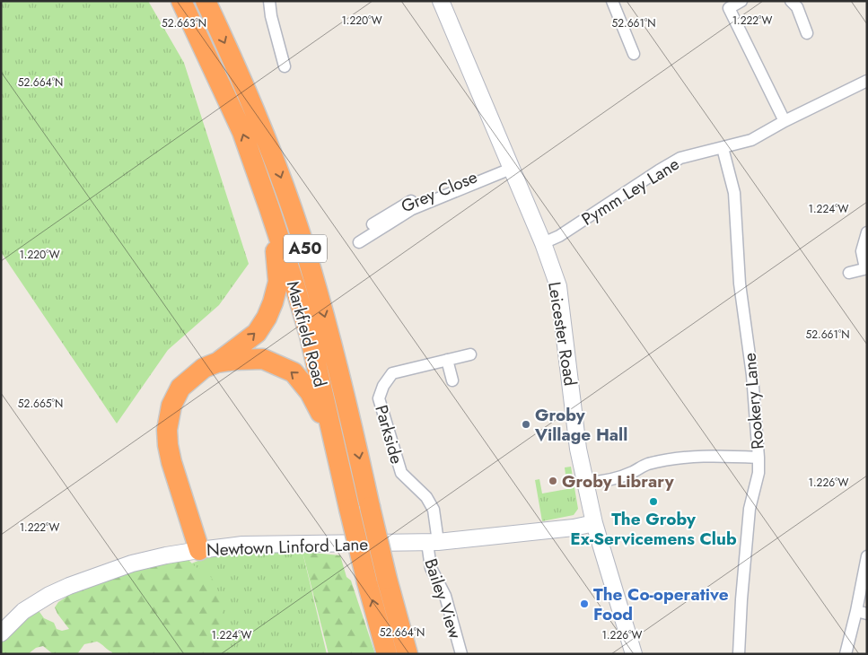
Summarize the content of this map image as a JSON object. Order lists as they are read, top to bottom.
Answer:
{
  "streets": {
    "highway": ["A50", "Markfield Road"],
    "street": [
      "Grey Close",
      "Pymm Ley Lane",
      "Leicester Road",
      "Rookery Lane",
      "Parkside",
      "Newtown Linford Lane",
      "Bailey View"
    ]
  },
  "crossings": [
    ["Grey Close", "Leicester Road"],
    ["Pymm Ley Lane", "Leicester Road"],
    ["Pymm Ley Lane", "Rookery Lane"],
    ["Leicester Road", "Newtown Linford Lane"],
    ["Parkside", "Newtown Linford Lane"],
    ["Parkside", "Bailey View"],
    ["Newtown Linford Lane", "Bailey View"]
  ],
  "places": [
    "Groby Village Hall",
    "Groby Library",
    "The Groby Ex-Servicemens Club",
    "The Co-operative Food"
  ],
  "coordinates": [
    "1.220°W",
    "1.222°W",
    "52.663°N",
    "52.661°N",
    "52.664°N",
    "1.224°W",
    "52.665°N",
    "1.226°W"
  ]
}
